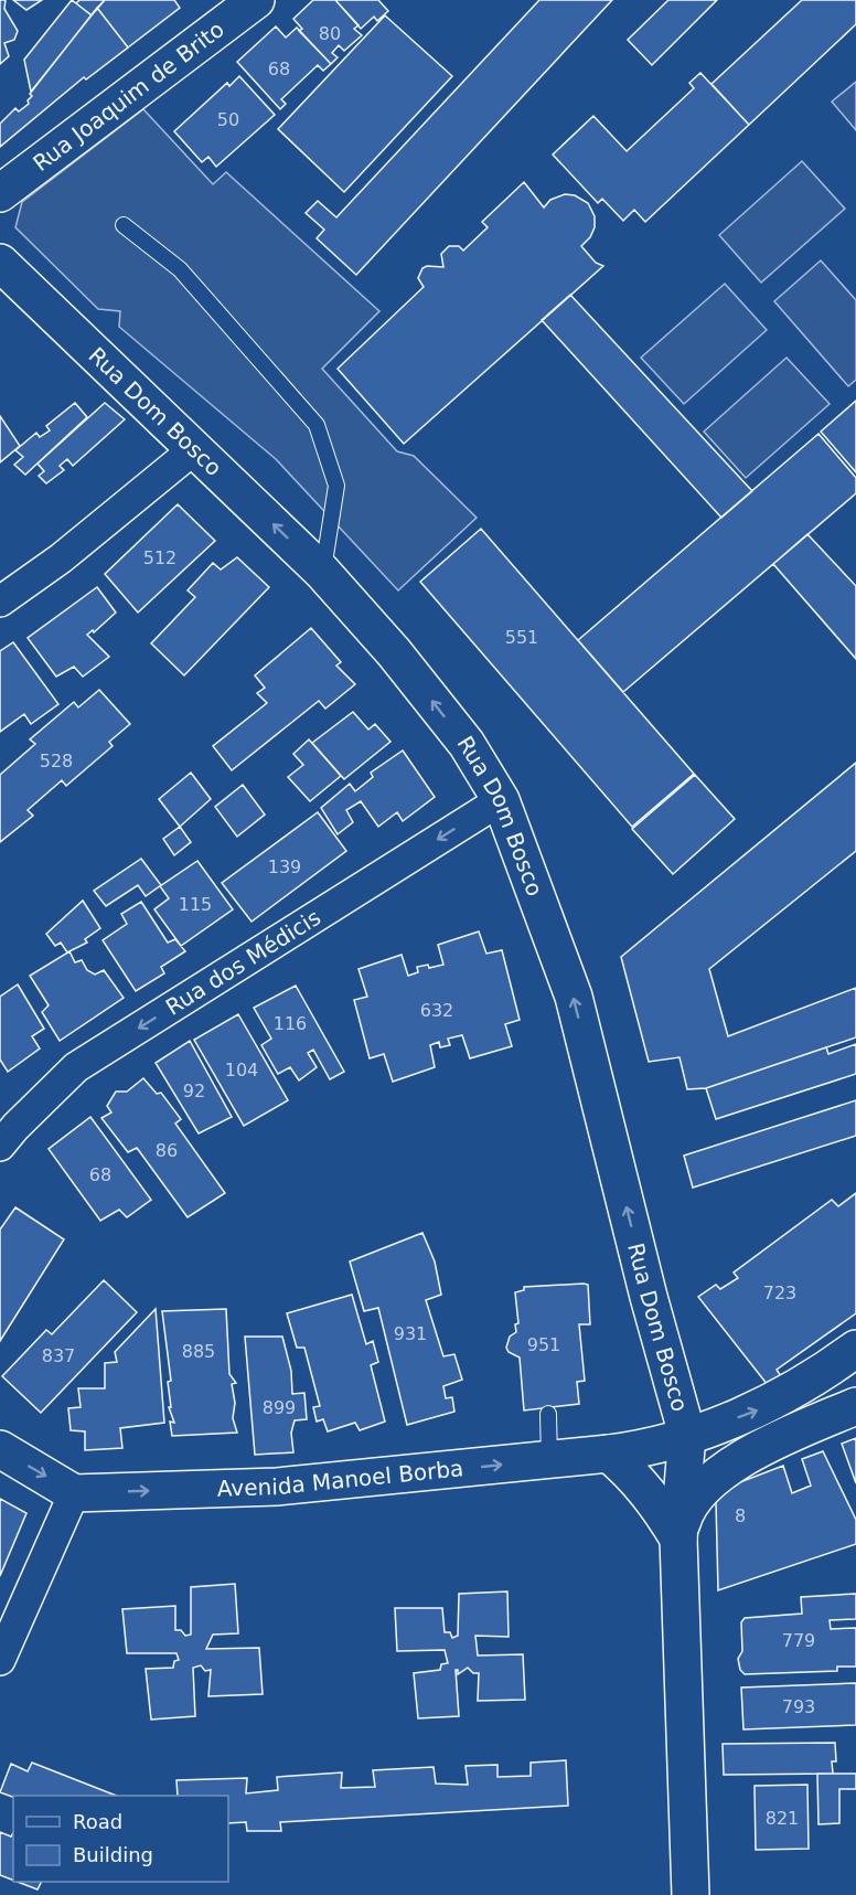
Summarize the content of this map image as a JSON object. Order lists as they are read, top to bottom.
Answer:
{
  "streets": {
    "main road": ["Rua Joaquim de Brito", "Rua Dom Bosco", "Avenida Manoel Borba"],
    "street": ["Rua dos Médicis"]
  },
  "crossings": [
    ["Rua Dom Bosco", "Rua dos Médicis"],
    ["Rua Dom Bosco", "Avenida Manoel Borba"]
  ],
  "one_way": ["Rua Dom Bosco", "Rua dos Médicis", "Avenida Manoel Borba"],
  "house_numbers": [
    "80",
    "68",
    "50",
    "512",
    "551",
    "528",
    "139",
    "115",
    "632",
    "116",
    "104",
    "92",
    "86",
    "68",
    "723",
    "931",
    "951",
    "885",
    "837",
    "899",
    "8",
    "779",
    "793",
    "821"
  ],
  "legend": ["Road", "Building"]
}
